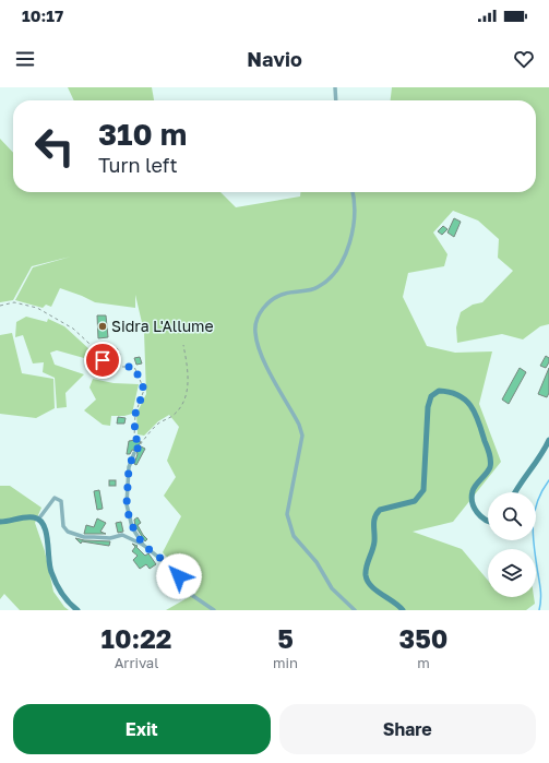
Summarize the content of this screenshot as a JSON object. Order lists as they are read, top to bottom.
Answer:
{
  "places": ["Sidra L'Allume"],
  "page": {
    "status": "10:17",
    "header": "Navio",
    "turn": ["310 m", "Turn left"],
    "eta": [
      "10:22",
      "Arrival",
      "5",
      "min",
      "350",
      "m"
    ],
    "buttons": ["Exit", "Share"]
  }
}
